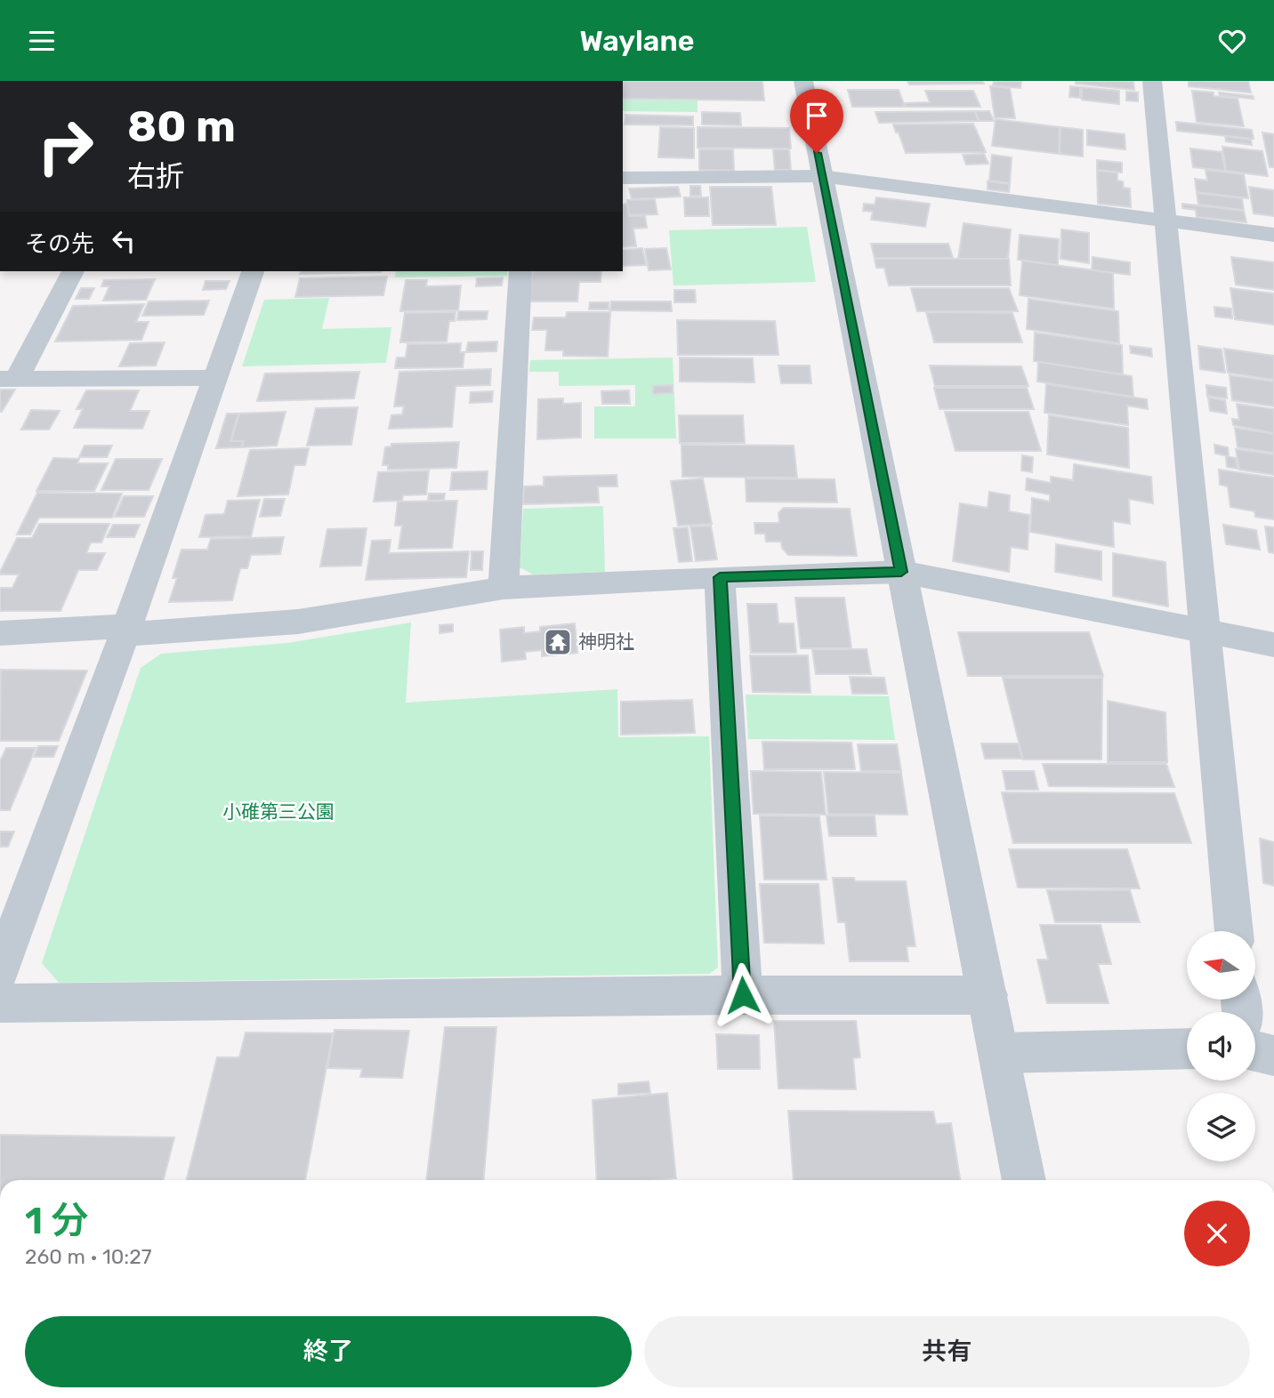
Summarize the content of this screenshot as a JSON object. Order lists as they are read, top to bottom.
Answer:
{
  "parks": ["小碓第三公園"],
  "places": {
    "temple": ["神明社"]
  },
  "north": "left",
  "page": {
    "header": "Waylane",
    "turn": ["80 m", "右折"],
    "then": "その先",
    "heading": ["1 分", "260 m · 10:27"],
    "buttons": ["終了", "共有"]
  }
}
